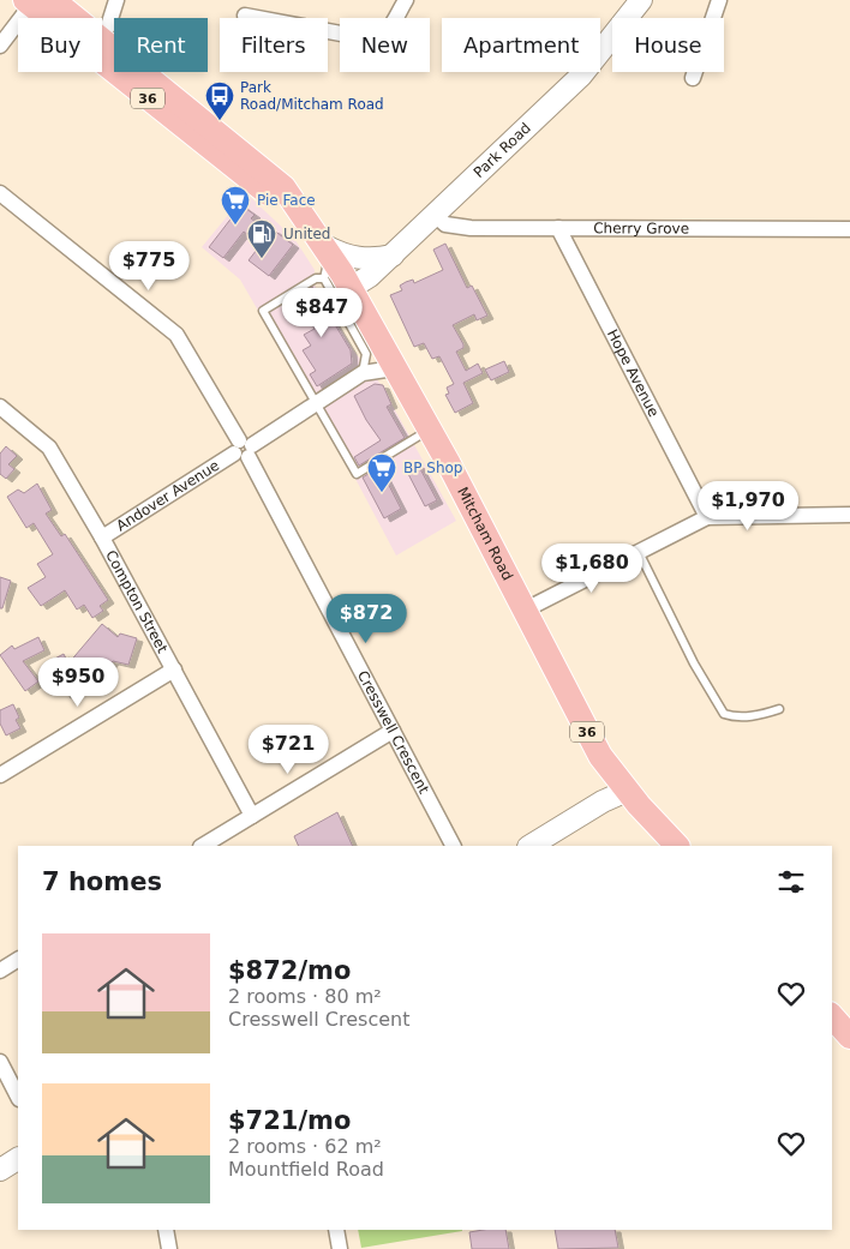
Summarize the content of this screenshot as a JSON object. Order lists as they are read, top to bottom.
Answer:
{
  "streets": {
    "main road": ["36", "Mitcham Road"],
    "street": [
      "Park Road",
      "Cherry Grove",
      "Hope Avenue",
      "Andover Avenue",
      "Compton Street",
      "Cresswell Crescent"
    ]
  },
  "crossings": [
    ["Park Road", "Cherry Grove"],
    ["Park Road", "Mitcham Road"],
    ["Cherry Grove", "Hope Avenue"],
    ["Andover Avenue", "Mitcham Road"],
    ["Andover Avenue", "Compton Street"],
    ["Andover Avenue", "Cresswell Crescent"]
  ],
  "places": {
    "bus stop": ["Park Road/Mitcham Road"],
    "supermarket": ["Pie Face", "BP Shop"],
    "fuel station": ["United"]
  },
  "page": {
    "chip": [
      "Buy",
      "Rent",
      "Filters",
      "New",
      "Apartment",
      "House"
    ],
    "price": [
      "$775",
      "$847",
      "$1,970",
      "$1,680",
      "$872",
      "$950",
      "$721"
    ],
    "heading": "7 homes",
    "list": [
      {
        "name": "$872/mo",
        "note": "2 rooms · 80 m² · Cresswell Crescent"
      },
      {
        "name": "$721/mo",
        "note": "2 rooms · 62 m² · Mountfield Road"
      }
    ]
  }
}
